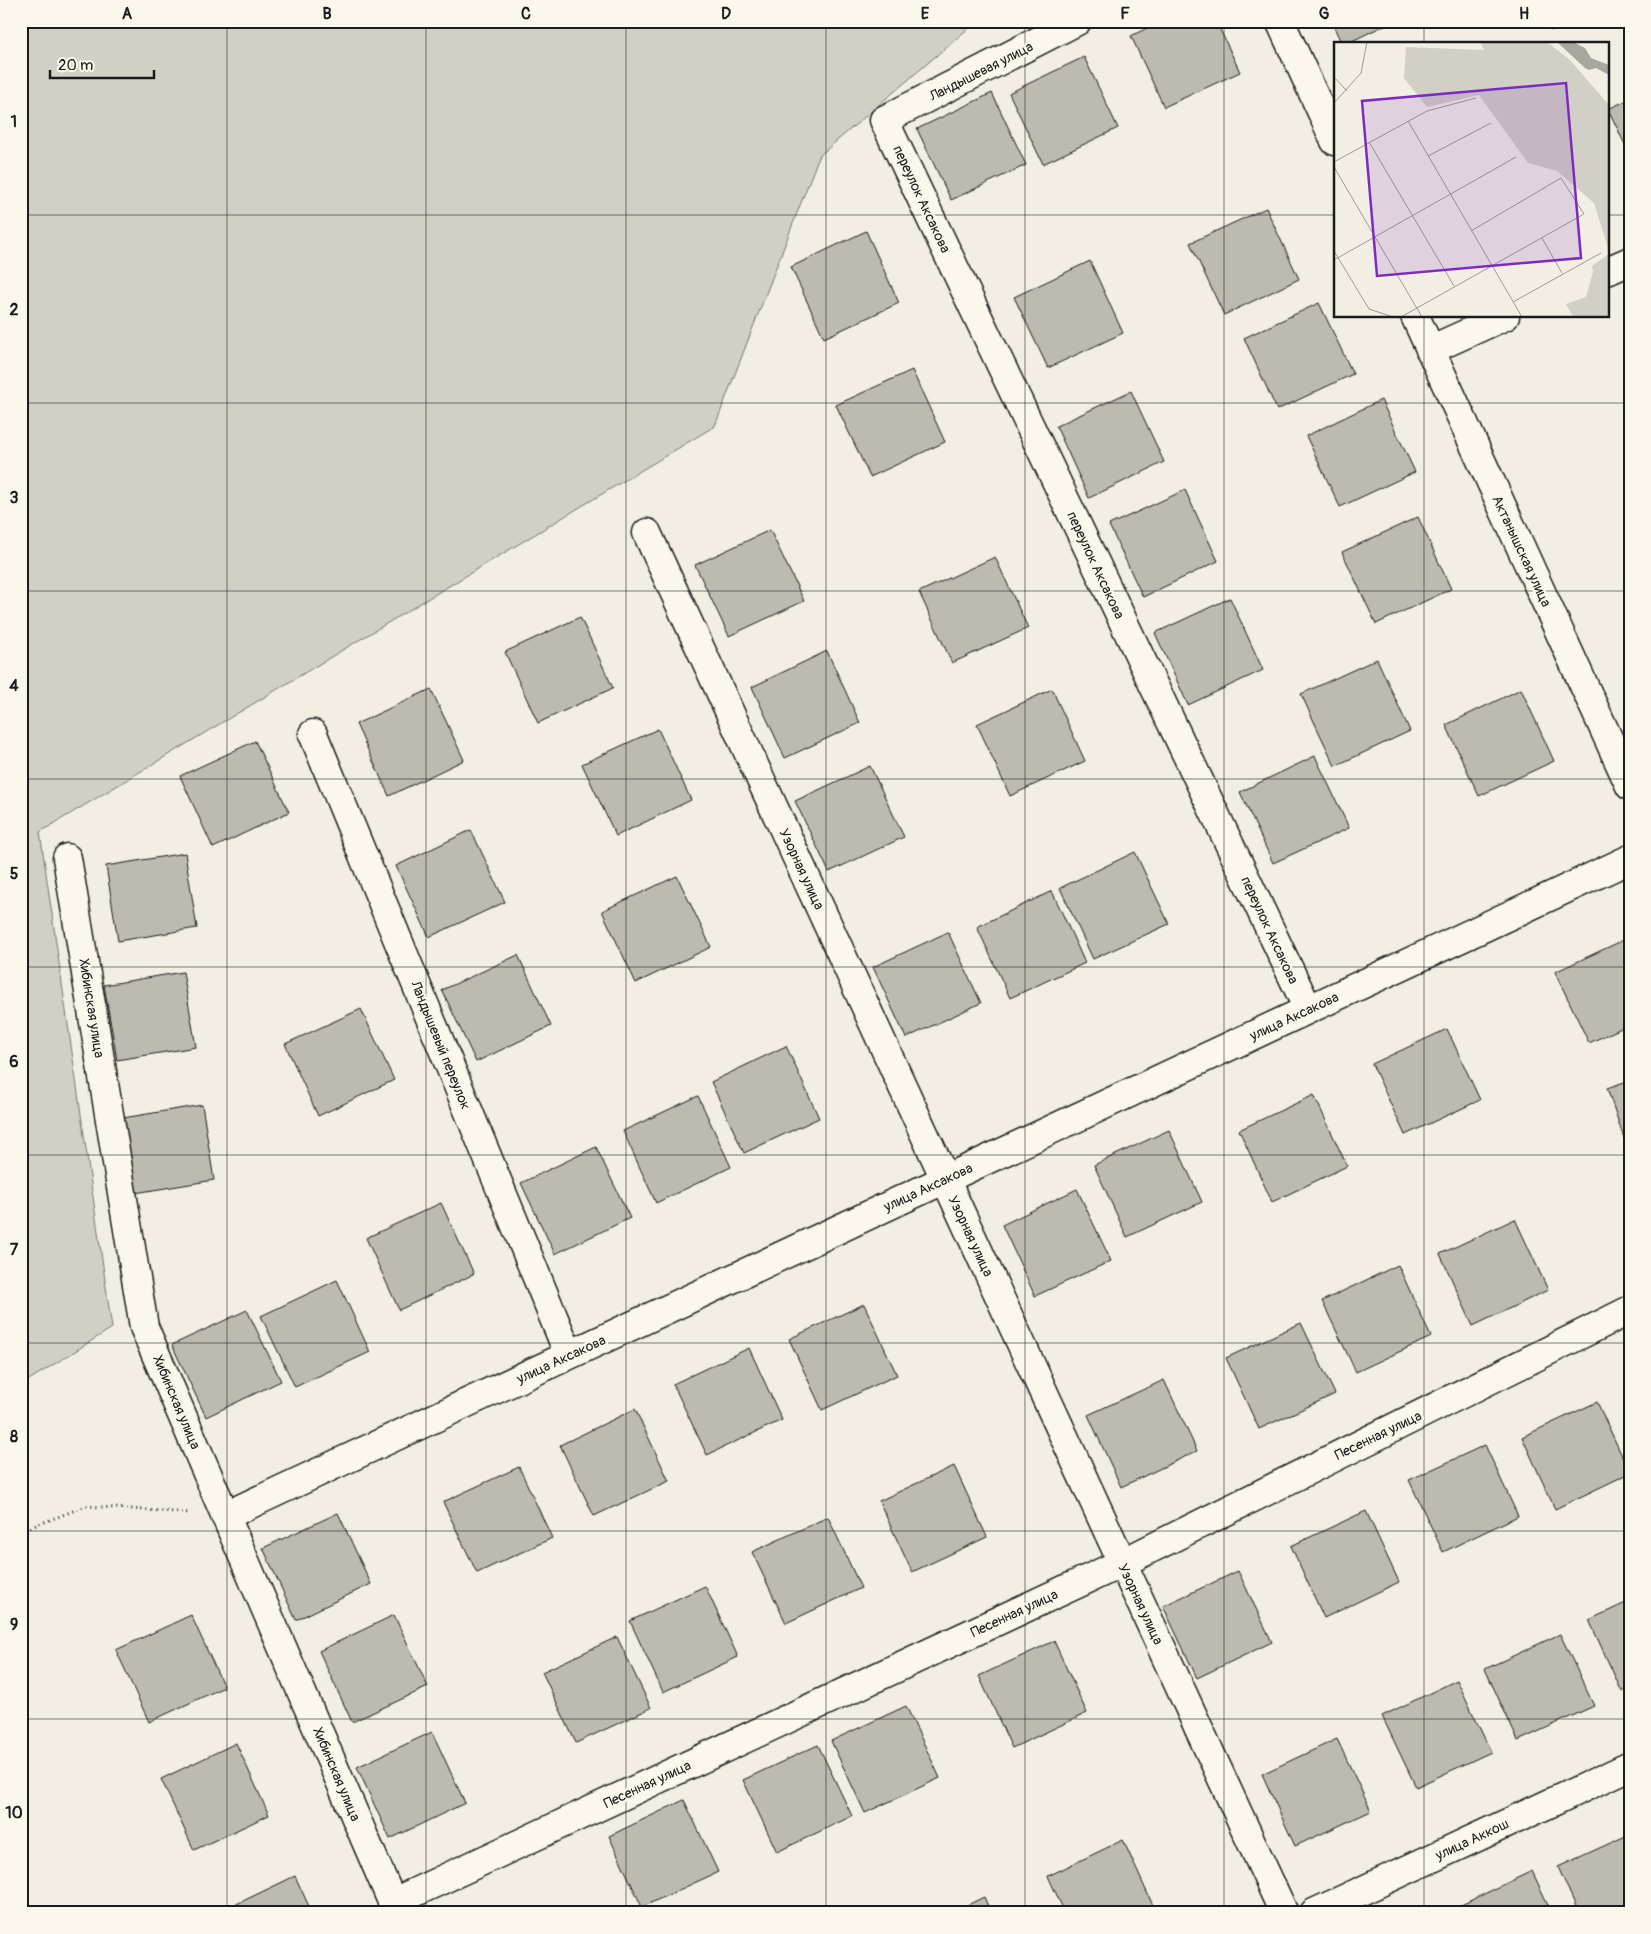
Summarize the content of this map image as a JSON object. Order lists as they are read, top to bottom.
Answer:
{
  "streets": {
    "street": [
      "Ландышевая улица",
      "переулок Аксакова",
      "Актанышская улица",
      "Узорная улица",
      "Хибинская улица",
      "улица Аксакова",
      "Ландышевый переулок",
      "Песенная улица",
      "улица Аккош"
    ]
  },
  "crossings": [
    ["Ландышевая улица", "переулок Аксакова"],
    ["переулок Аксакова", "улица Аксакова"],
    ["Узорная улица", "улица Аксакова"],
    ["Узорная улица", "Песенная улица"],
    ["Хибинская улица", "улица Аксакова"],
    ["Хибинская улица", "Песенная улица"],
    ["улица Аксакова", "Ландышевый переулок"]
  ],
  "scale_bar": "20 m",
  "grid": {
    "columns": [
      "A",
      "B",
      "C",
      "D",
      "E",
      "F",
      "G",
      "H"
    ],
    "rows": [
      "1",
      "2",
      "3",
      "4",
      "5",
      "6",
      "7",
      "8",
      "9",
      "10"
    ]
  }
}
